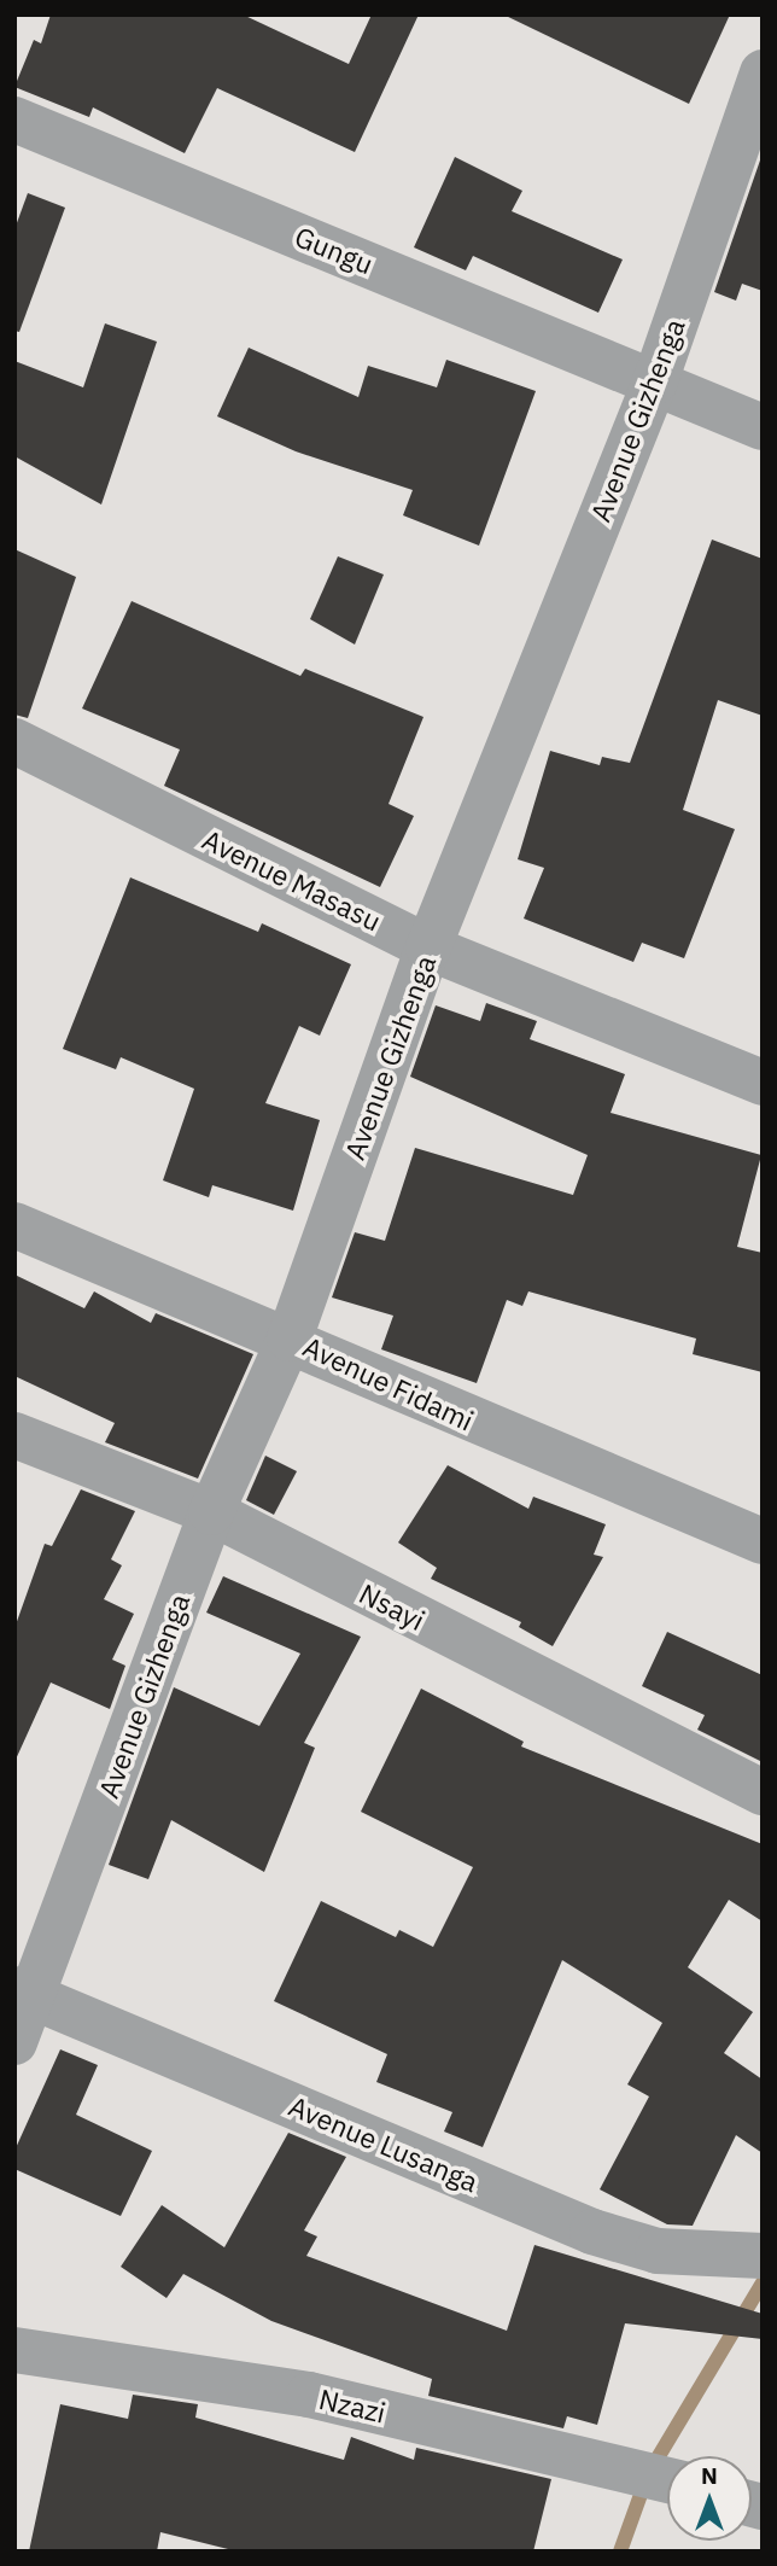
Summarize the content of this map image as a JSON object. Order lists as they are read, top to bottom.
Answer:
{
  "streets": {
    "street": [
      "Gungu",
      "Avenue Gizhenga",
      "Avenue Masasu",
      "Avenue Fidami",
      "Nsayi",
      "Avenue Lusanga",
      "Nzazi"
    ]
  },
  "crossings": [
    ["Gungu", "Avenue Gizhenga"],
    ["Avenue Gizhenga", "Avenue Masasu"],
    ["Avenue Gizhenga", "Avenue Fidami"],
    ["Avenue Gizhenga", "Nsayi"],
    ["Avenue Gizhenga", "Avenue Lusanga"]
  ],
  "north": "top"
}
